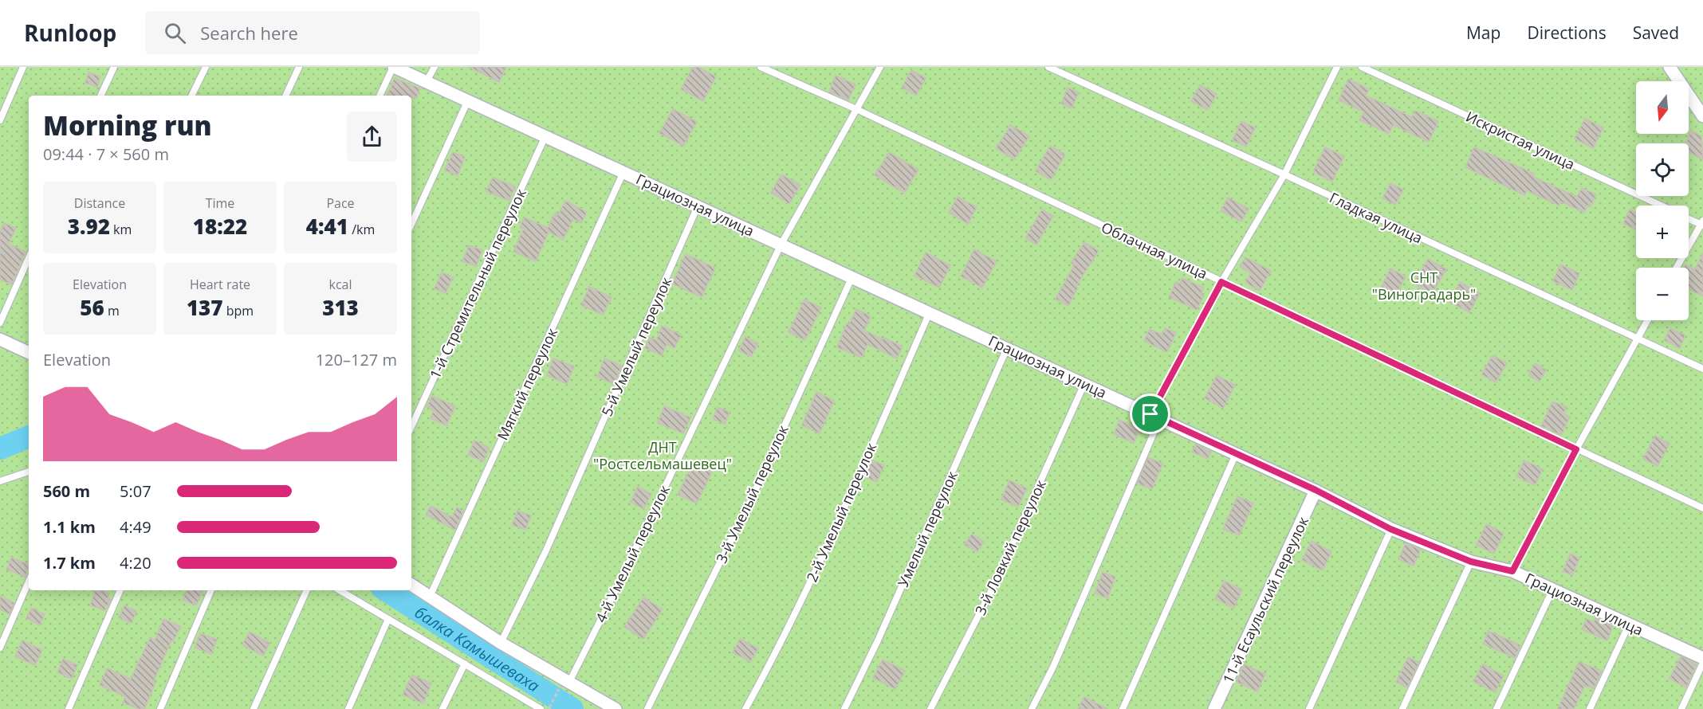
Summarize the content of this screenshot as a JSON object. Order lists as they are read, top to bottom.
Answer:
{
  "streets": {
    "street": ["Грациозная улица", "11-й Есаульский переулок"],
    "lane": [
      "Искристая улица",
      "Гладкая улица",
      "Облачная улица",
      "1-й Стремительный переулок",
      "5-й Умелый переулок",
      "Мягкий переулок",
      "3-й Умелый переулок",
      "2-й Умелый переулок",
      "Умелый переулок",
      "3-й Ловкий переулок",
      "4-й Умелый переулок"
    ]
  },
  "crossings": [
    ["Грациозная улица", "1-й Стремительный переулок"],
    ["Грациозная улица", "5-й Умелый переулок"],
    ["Грациозная улица", "Мягкий переулок"],
    ["Грациозная улица", "3-й Умелый переулок"],
    ["Грациозная улица", "2-й Умелый переулок"],
    ["Грациозная улица", "Умелый переулок"],
    ["Грациозная улица", "3-й Ловкий переулок"],
    ["Грациозная улица", "4-й Умелый переулок"],
    ["Грациозная улица", "11-й Есаульский переулок"],
    ["Облачная улица", "4-й Умелый переулок"]
  ],
  "water": ["балка Камышеваха"],
  "parks": ["СНТ \"Виноградарь\"", "ДНТ \"Ростсельмашевец\""],
  "north": "bottom",
  "page": {
    "header": "Runloop",
    "search": "Search here",
    "nav": ["Map", "Directions", "Saved"],
    "map_buttons": ["+", "−"],
    "heading": ["Morning run", "09:44 · 7 × 560 m"],
    "stats": [
      ["Distance", "3.92 km"],
      ["Time", "18:22"],
      ["Pace", "4:41 /km"],
      ["Elevation", "56 m"],
      ["Heart rate", "137 bpm"],
      ["kcal", "313"]
    ],
    "chart": ["Elevation", "120–127 m"],
    "list": [
      {
        "name": "560 m",
        "note": "5:07"
      },
      {
        "name": "1.1 km",
        "note": "4:49"
      },
      {
        "name": "1.7 km",
        "note": "4:20"
      }
    ]
  }
}
